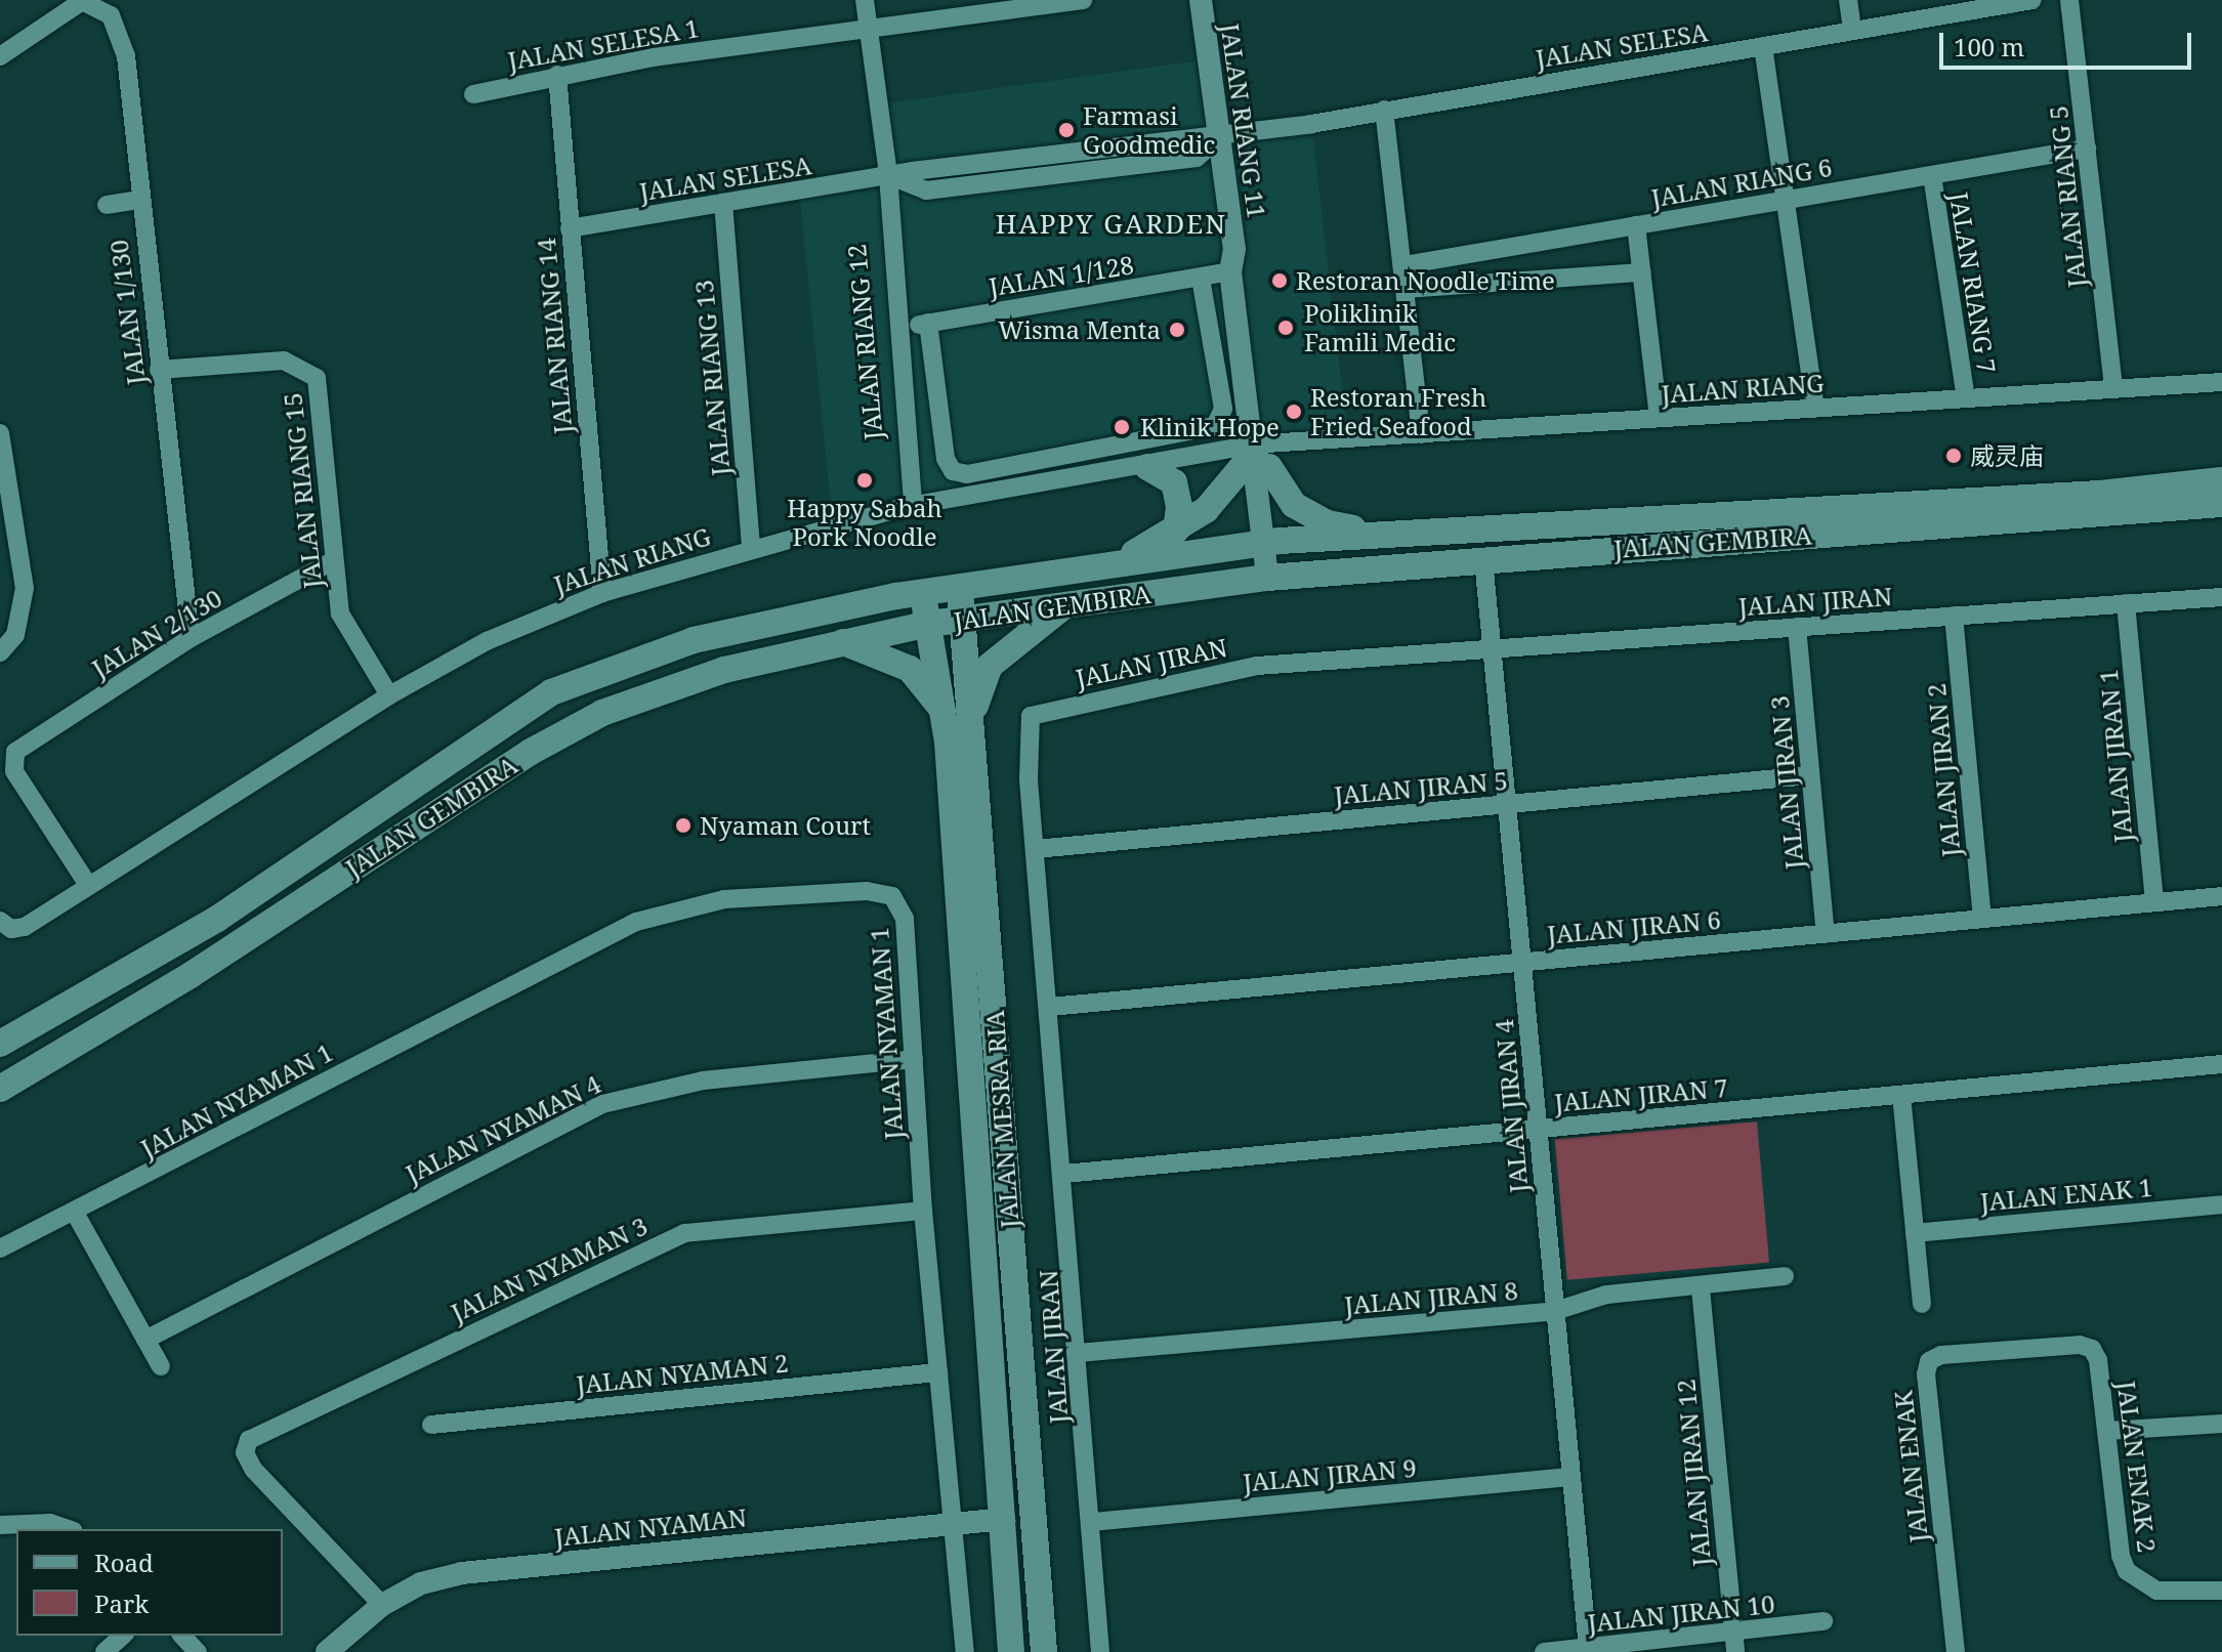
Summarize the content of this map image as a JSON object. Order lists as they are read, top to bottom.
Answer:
{
  "streets": {
    "main road": ["JALAN GEMBIRA", "JALAN MESRA RIA"],
    "street": [
      "JALAN SELESA 1",
      "JALAN SELESA",
      "JALAN RIANG 11",
      "JALAN RIANG 6",
      "JALAN RIANG 5",
      "JALAN 1/128",
      "JALAN RIANG 7",
      "JALAN 1/130",
      "JALAN RIANG 14",
      "JALAN RIANG 12",
      "JALAN RIANG 13",
      "JALAN RIANG",
      "JALAN RIANG 15",
      "JALAN JIRAN",
      "JALAN 2/130",
      "JALAN JIRAN 1",
      "JALAN JIRAN 2",
      "JALAN JIRAN 3",
      "JALAN JIRAN 5",
      "JALAN JIRAN 6",
      "JALAN NYAMAN 1",
      "JALAN JIRAN 7",
      "JALAN JIRAN 4",
      "JALAN NYAMAN 4",
      "JALAN ENAK 1",
      "JALAN NYAMAN 3",
      "JALAN JIRAN 8",
      "JALAN NYAMAN 2",
      "JALAN ENAK",
      "JALAN ENAK 2",
      "JALAN JIRAN 12",
      "JALAN JIRAN 9",
      "JALAN NYAMAN",
      "JALAN JIRAN 10"
    ]
  },
  "crossings": [
    ["JALAN SELESA 1", "JALAN RIANG 14"],
    ["JALAN SELESA 1", "JALAN RIANG 12"],
    ["JALAN SELESA", "JALAN RIANG 11"],
    ["JALAN SELESA", "JALAN RIANG 14"],
    ["JALAN SELESA", "JALAN RIANG 12"],
    ["JALAN SELESA", "JALAN RIANG 13"],
    ["JALAN RIANG 11", "JALAN 1/128"],
    ["JALAN RIANG 11", "JALAN RIANG"],
    ["JALAN RIANG 11", "JALAN GEMBIRA"],
    ["JALAN RIANG 6", "JALAN RIANG 5"],
    ["JALAN RIANG 6", "JALAN RIANG 7"],
    ["JALAN RIANG 5", "JALAN RIANG"],
    ["JALAN 1/128", "JALAN RIANG 12"],
    ["JALAN RIANG 7", "JALAN RIANG"],
    ["JALAN 1/130", "JALAN RIANG 15"],
    ["JALAN 1/130", "JALAN 2/130"],
    ["JALAN RIANG 14", "JALAN RIANG"],
    ["JALAN RIANG 12", "JALAN RIANG"],
    ["JALAN RIANG 13", "JALAN RIANG"],
    ["JALAN RIANG", "JALAN RIANG 15"],
    ["JALAN RIANG", "JALAN 2/130"],
    ["JALAN RIANG 15", "JALAN 2/130"],
    ["JALAN GEMBIRA", "JALAN JIRAN 4"],
    ["JALAN GEMBIRA", "JALAN MESRA RIA"],
    ["JALAN JIRAN", "JALAN JIRAN 1"],
    ["JALAN JIRAN", "JALAN JIRAN 2"],
    ["JALAN JIRAN", "JALAN JIRAN 3"],
    ["JALAN JIRAN", "JALAN JIRAN 5"],
    ["JALAN JIRAN", "JALAN JIRAN 6"],
    ["JALAN JIRAN", "JALAN JIRAN 7"],
    ["JALAN JIRAN", "JALAN JIRAN 4"],
    ["JALAN JIRAN", "JALAN JIRAN 8"],
    ["JALAN JIRAN", "JALAN JIRAN 9"],
    ["JALAN JIRAN 1", "JALAN JIRAN 6"],
    ["JALAN JIRAN 2", "JALAN JIRAN 6"],
    ["JALAN JIRAN 3", "JALAN JIRAN 5"],
    ["JALAN JIRAN 3", "JALAN JIRAN 6"],
    ["JALAN JIRAN 5", "JALAN JIRAN 4"],
    ["JALAN JIRAN 6", "JALAN JIRAN 4"],
    ["JALAN NYAMAN 1", "JALAN NYAMAN 4"],
    ["JALAN NYAMAN 1", "JALAN NYAMAN 3"],
    ["JALAN NYAMAN 1", "JALAN NYAMAN 2"],
    ["JALAN NYAMAN 1", "JALAN NYAMAN"],
    ["JALAN JIRAN 7", "JALAN JIRAN 4"],
    ["JALAN JIRAN 4", "JALAN JIRAN 8"],
    ["JALAN JIRAN 4", "JALAN JIRAN 9"],
    ["JALAN JIRAN 4", "JALAN JIRAN 10"],
    ["JALAN MESRA RIA", "JALAN NYAMAN"],
    ["JALAN NYAMAN 3", "JALAN NYAMAN"],
    ["JALAN JIRAN 8", "JALAN JIRAN 12"],
    ["JALAN ENAK", "JALAN ENAK 2"],
    ["JALAN JIRAN 12", "JALAN JIRAN 10"]
  ],
  "districts": ["HAPPY GARDEN"],
  "places": [
    "Farmasi Goodmedic",
    "Restoran Noodle Time",
    "Poliklinik Famili Medic",
    "Wisma Menta",
    "Restoran Fresh Fried Seafood",
    "Klinik Hope",
    "威灵庙",
    "Happy Sabah Pork Noodle",
    "Nyaman Court"
  ],
  "legend": ["Road", "Park"],
  "scale_bar": "100 m"
}
